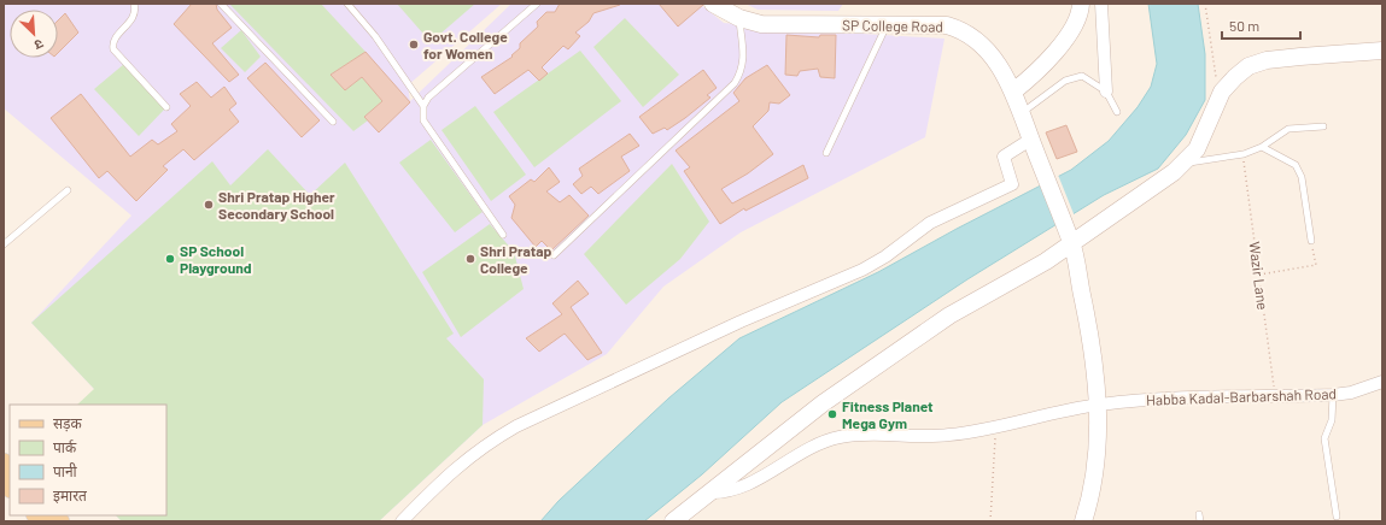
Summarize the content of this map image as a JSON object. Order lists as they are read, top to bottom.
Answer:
{
  "streets": {
    "street": ["SP College Road", "Habba Kadal-Barbarshah Road"],
    "path": ["Wazir Lane"]
  },
  "crossings": [
    ["SP College Road", "Habba Kadal-Barbarshah Road"],
    ["Wazir Lane", "Habba Kadal-Barbarshah Road"]
  ],
  "places": [
    "Govt. College for Women",
    "Shri Pratap Higher Secondary School",
    "SP School Playground",
    "Shri Pratap College",
    "Fitness Planet Mega Gym"
  ],
  "legend": [
    "सड़क",
    "पार्क",
    "पानी",
    "इमारत"
  ],
  "scale_bar": "50 m",
  "north": "bottom right"
}
